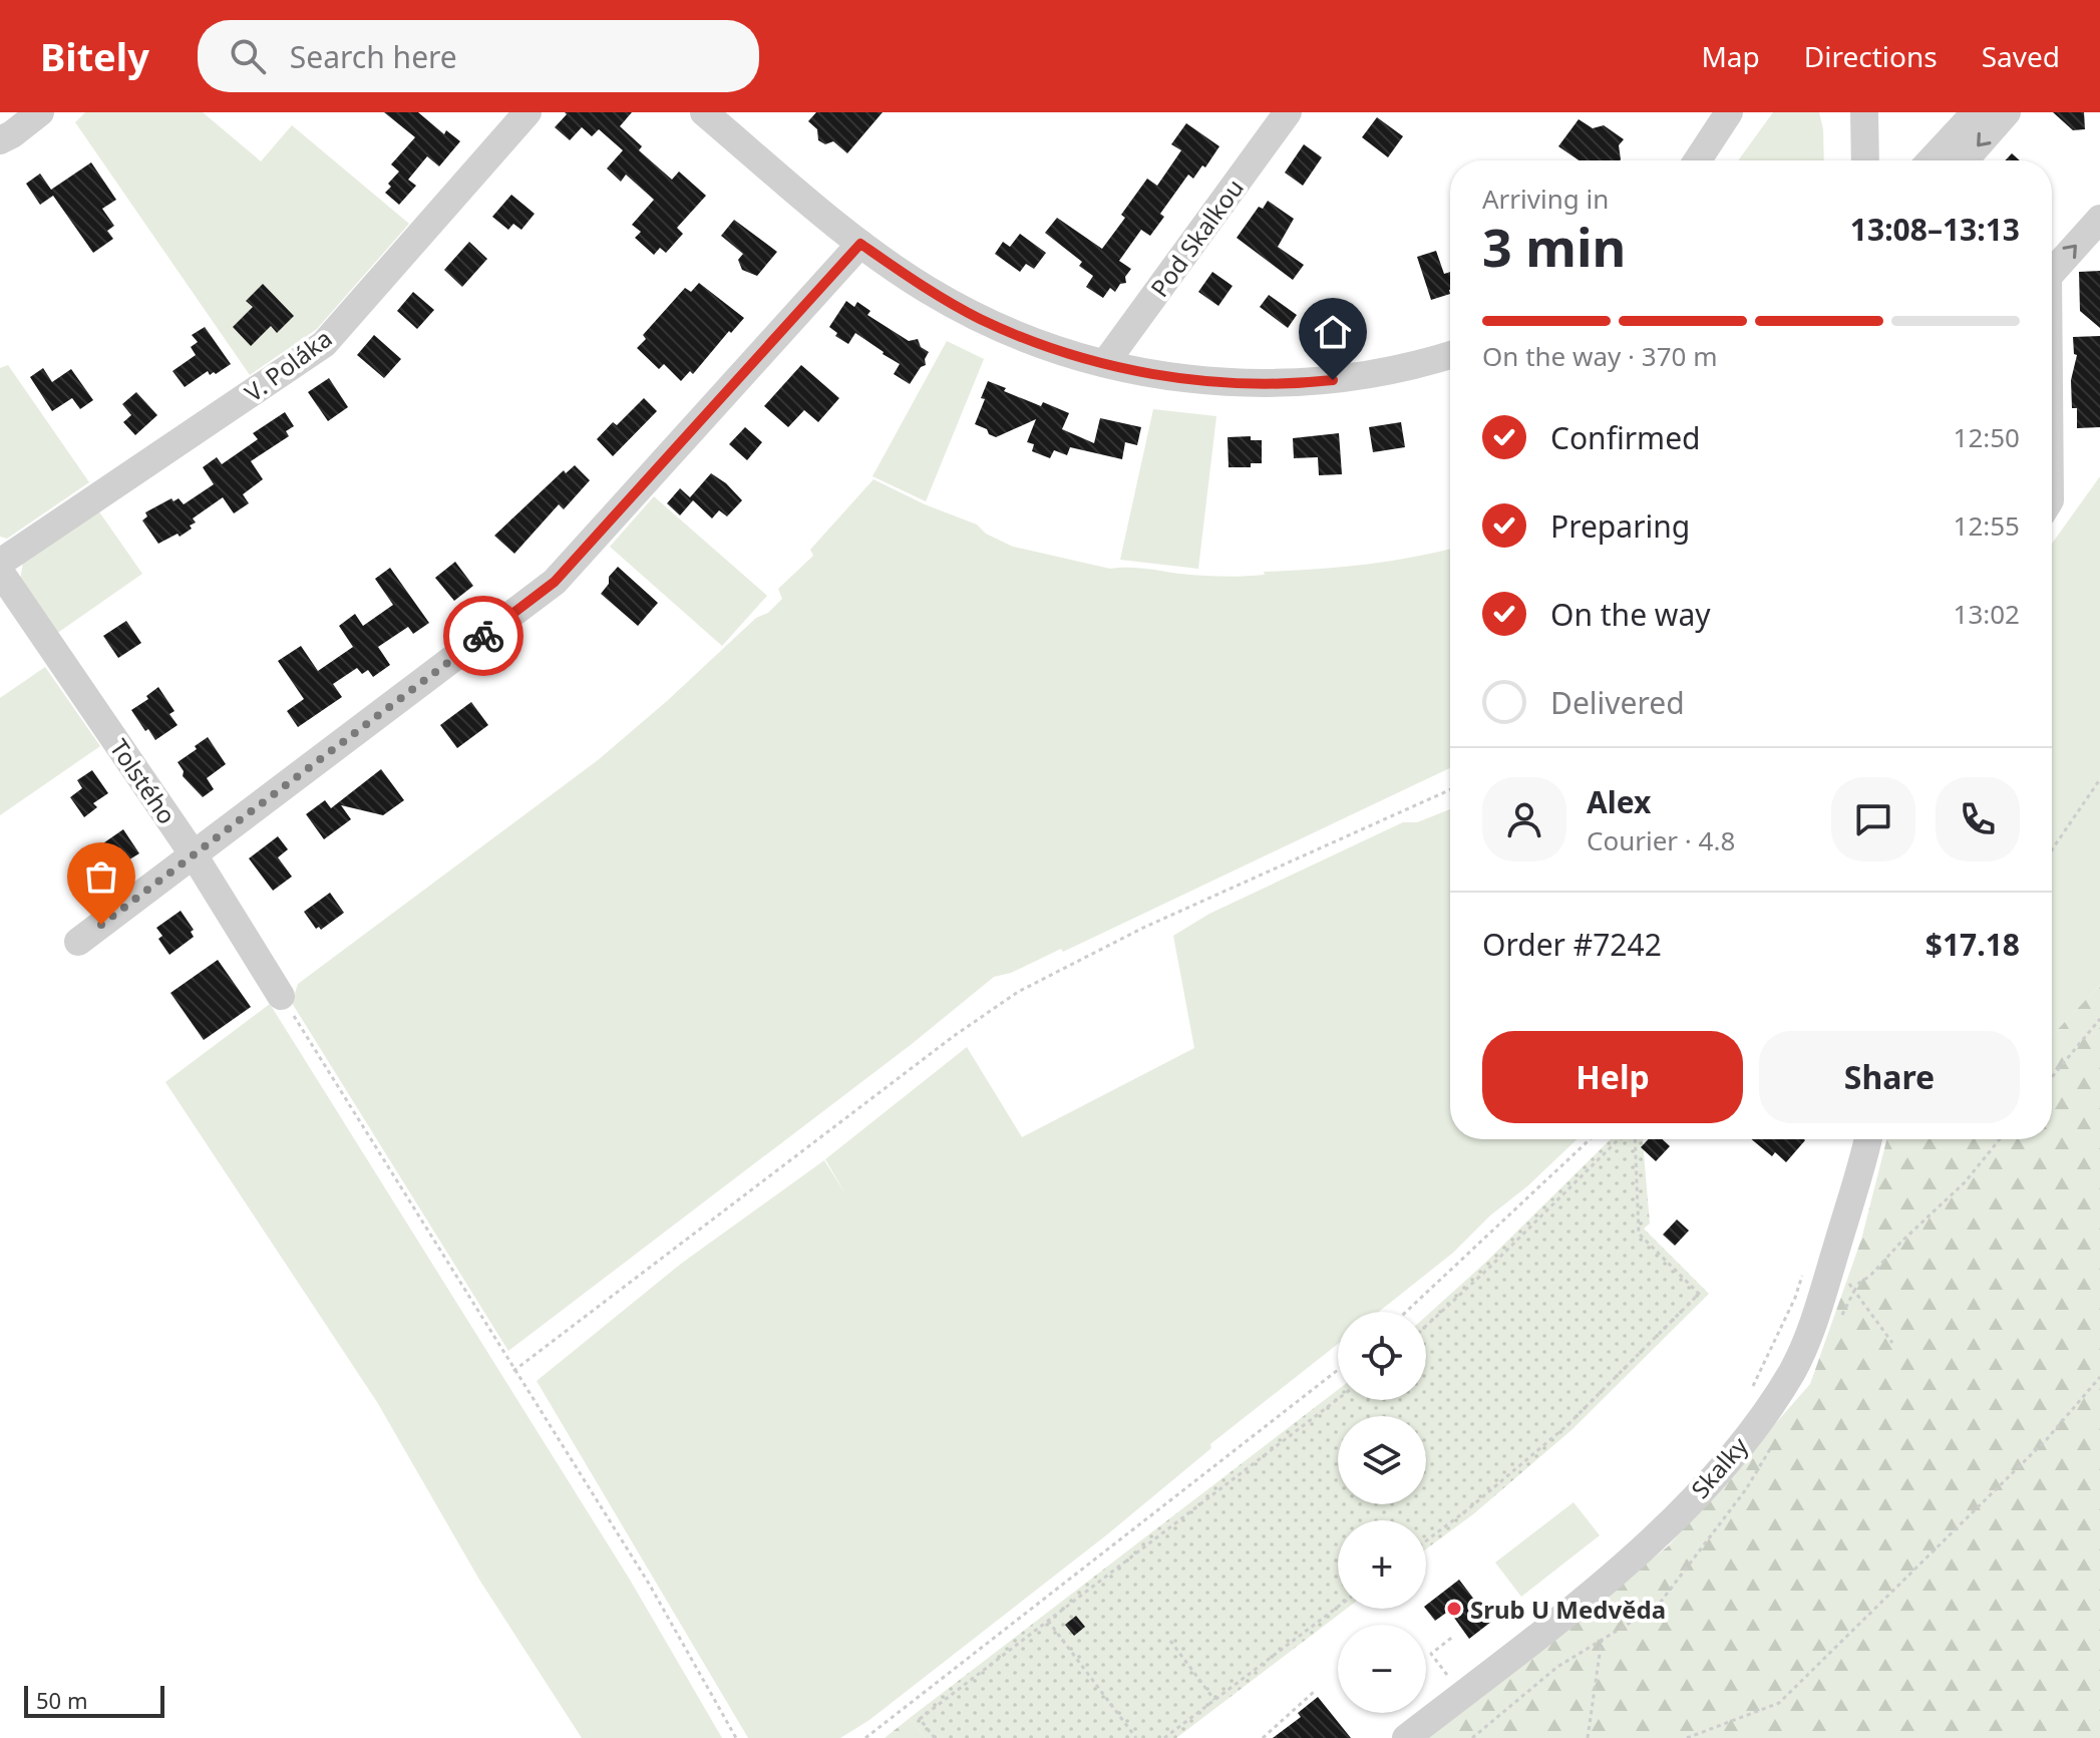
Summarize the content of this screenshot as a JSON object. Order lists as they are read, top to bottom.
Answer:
{
  "streets": {
    "street": [
      "Pod Skalkou",
      "V. Poláka",
      "Tolstého",
      "Skalky"
    ]
  },
  "places": ["Srub U Medvěda"],
  "scale_bar": "50 m",
  "page": {
    "header": "Bitely",
    "search": "Search here",
    "nav": ["Map", "Directions", "Saved"],
    "heading": ["3 min", "Arriving in", "13:08–13:13"],
    "panel": [
      "Alex",
      "Courier · 4.8",
      "Order #7242",
      "$17.18"
    ],
    "bar": "On the way · 370 m",
    "list": [
      ["Confirmed", "12:50"],
      ["Preparing", "12:55"],
      ["On the way", "13:02"],
      "Delivered"
    ],
    "buttons": ["Help", "Share"],
    "map_buttons": ["+", "−"],
    "scale": "50 m"
  }
}
